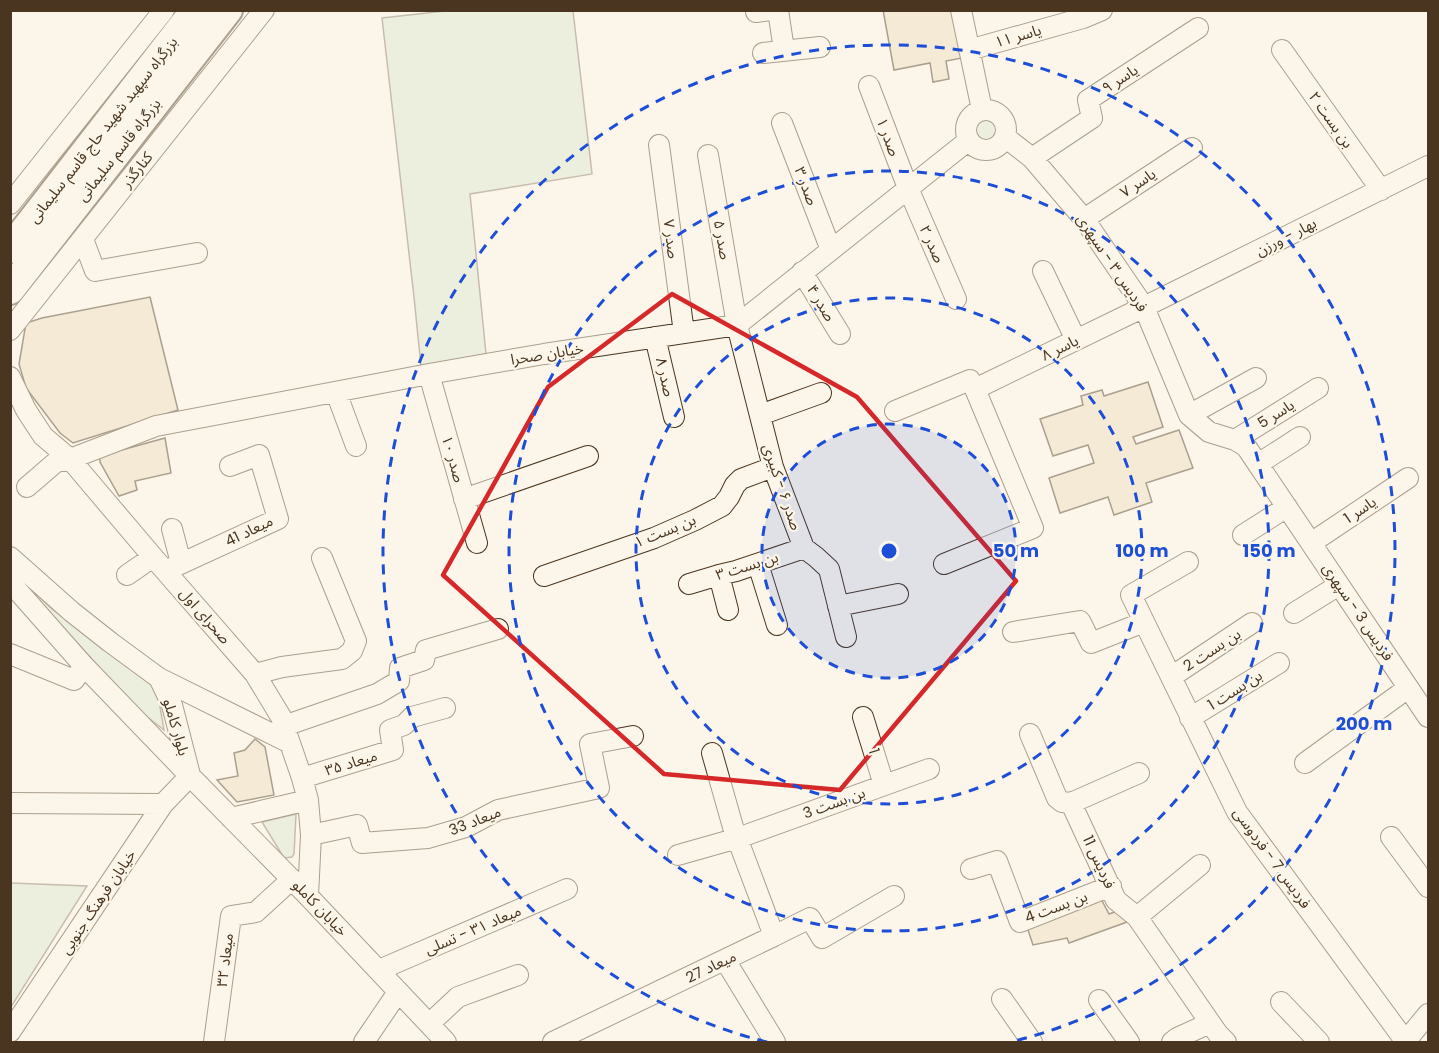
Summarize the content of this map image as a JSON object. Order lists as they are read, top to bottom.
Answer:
{
  "streets": {
    "highway": ["بزرگراه سپهبد شهید حاج قاسم سلیمانی", "بزرگراه قاسم سلیمانی"],
    "street": [
      "یاسر ۱۱",
      "یاسر ۹",
      "بن بست ۲",
      "صدر ۱",
      "کنارگذر",
      "یاسر ۷",
      "صدر ۳",
      "بهار - ورزن",
      "صدر ۷",
      "صدر ۵",
      "صدر ۲",
      "فردیس ۳ - سپهری",
      "صدر ۴",
      "یاسر ۸",
      "خیابان صحرا",
      "صدر ۸",
      "یاسر 5",
      "صدر ۱۰",
      "صدر ۶ - کبیری",
      "یاسر 1",
      "میعاد 41",
      "بن بست ۱",
      "بن بست ۳",
      "فردیس 3 - سپهری",
      "صحرای اول",
      "بن بست 2",
      "بن بست 1",
      "بلوار کاملو",
      "1",
      "میعاد ۳۵",
      "بن بست 3",
      "میعاد 33",
      "فردیس 7 - فردوسی",
      "فردیس 11",
      "خیابان فرهنگ جنوبی",
      "بن بست 4",
      "خیابان کاملو",
      "میعاد ۳۱ - تسلی",
      "میعاد ۳۲",
      "میعاد 27"
    ]
  },
  "crossings": [
    ["یاسر ۹", "فردیس ۳ - سپهری"],
    ["بن بست ۲", "بهار - ورزن"],
    ["صدر ۱", "صدر ۲"],
    ["یاسر ۷", "فردیس ۳ - سپهری"],
    ["بهار - ورزن", "فردیس ۳ - سپهری"],
    ["بهار - ورزن", "یاسر ۸"],
    ["صدر ۷", "خیابان صحرا"],
    ["صدر ۵", "خیابان صحرا"],
    ["صدر ۵", "صدر ۶ - کبیری"],
    ["فردیس ۳ - سپهری", "یاسر ۸"],
    ["خیابان صحرا", "صدر ۸"],
    ["خیابان صحرا", "صدر ۱۰"],
    ["خیابان صحرا", "صدر ۶ - کبیری"],
    ["خیابان صحرا", "صحرای اول"],
    ["یاسر 5", "فردیس 3 - سپهری"],
    ["صدر ۶ - کبیری", "بن بست ۱"],
    ["صدر ۶ - کبیری", "بن بست ۳"],
    ["یاسر 1", "فردیس 3 - سپهری"],
    ["میعاد 41", "صحرای اول"],
    ["صحرای اول", "میعاد ۳۵"],
    ["صحرای اول", "میعاد 33"],
    ["صحرای اول", "خیابان کاملو"],
    ["بن بست 2", "فردیس 7 - فردوسی"],
    ["بن بست 1", "فردیس 7 - فردوسی"],
    ["بلوار کاملو", "خیابان فرهنگ جنوبی"],
    ["بلوار کاملو", "خیابان کاملو"],
    ["1", "بن بست 3"],
    ["فردیس 11", "بن بست 4"],
    ["خیابان فرهنگ جنوبی", "خیابان کاملو"],
    ["خیابان کاملو", "میعاد ۳۱ - تسلی"],
    ["خیابان کاملو", "میعاد ۳۲"]
  ],
  "rings": [
    "50 m",
    "100 m",
    "150 m",
    "200 m"
  ]
}
